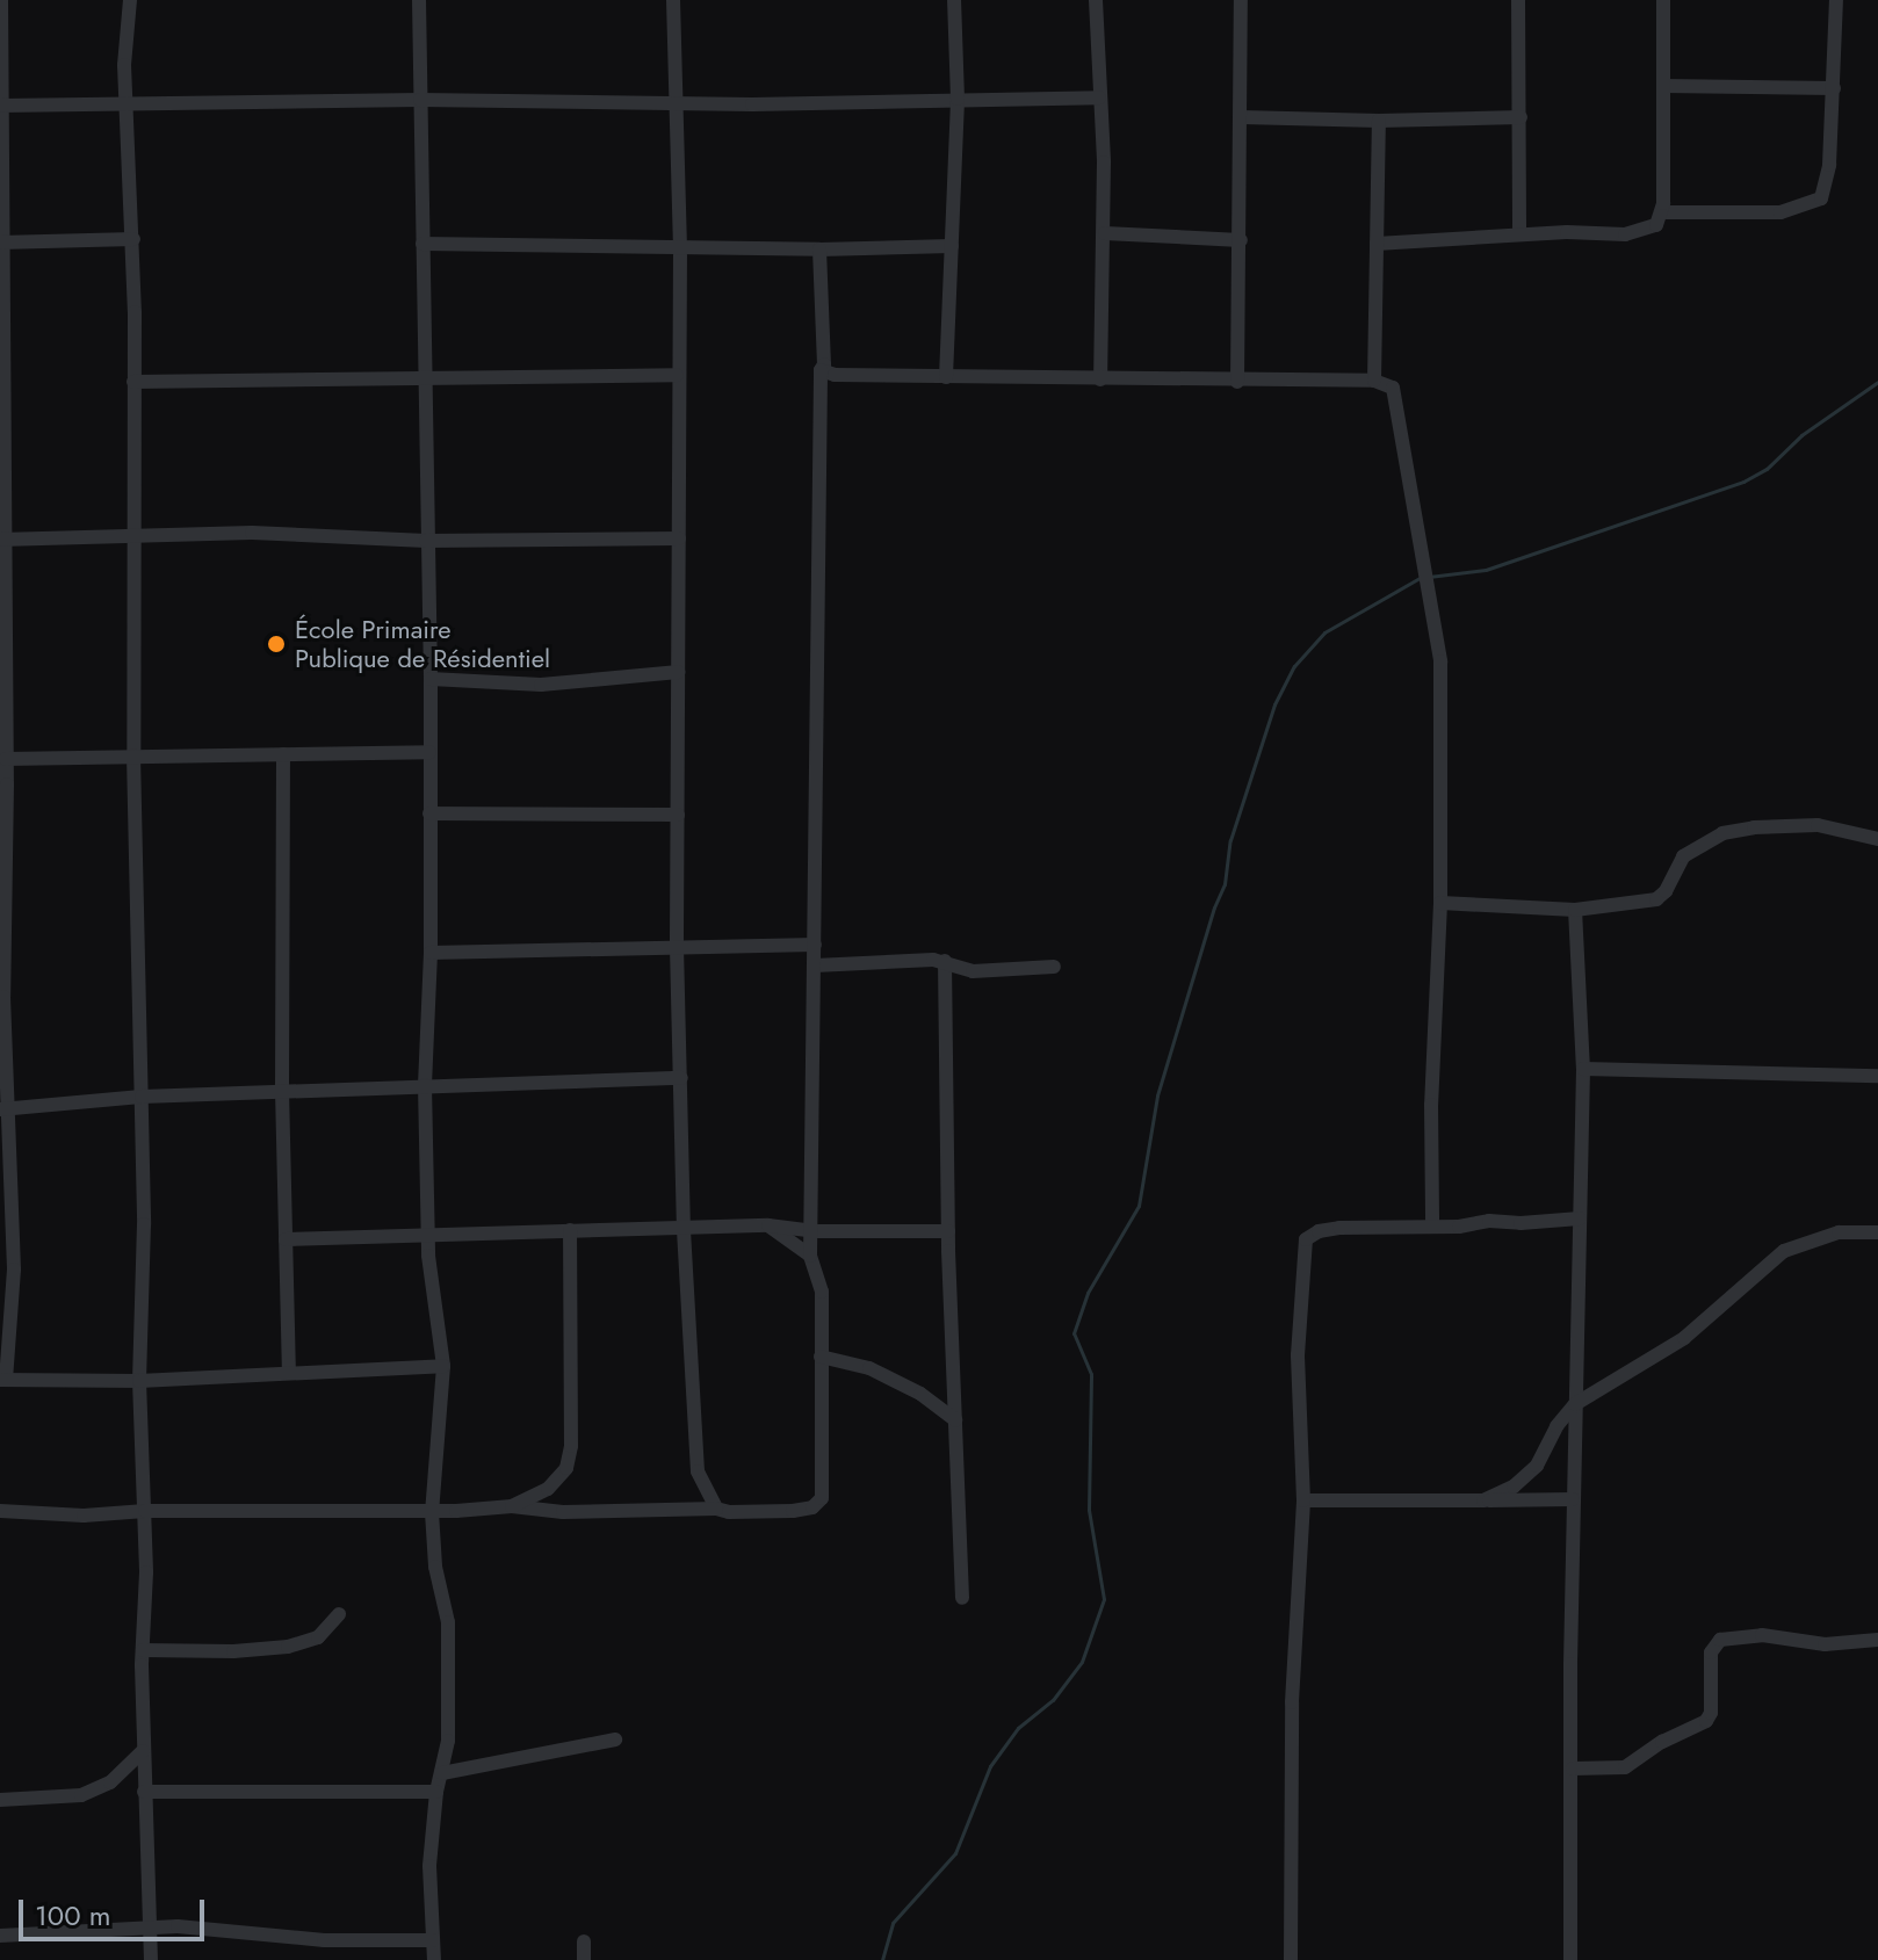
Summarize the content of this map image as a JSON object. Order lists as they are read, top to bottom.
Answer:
{
  "places": ["École Primaire Publique de Résidentiel"],
  "scale_bar": "100 m"
}
